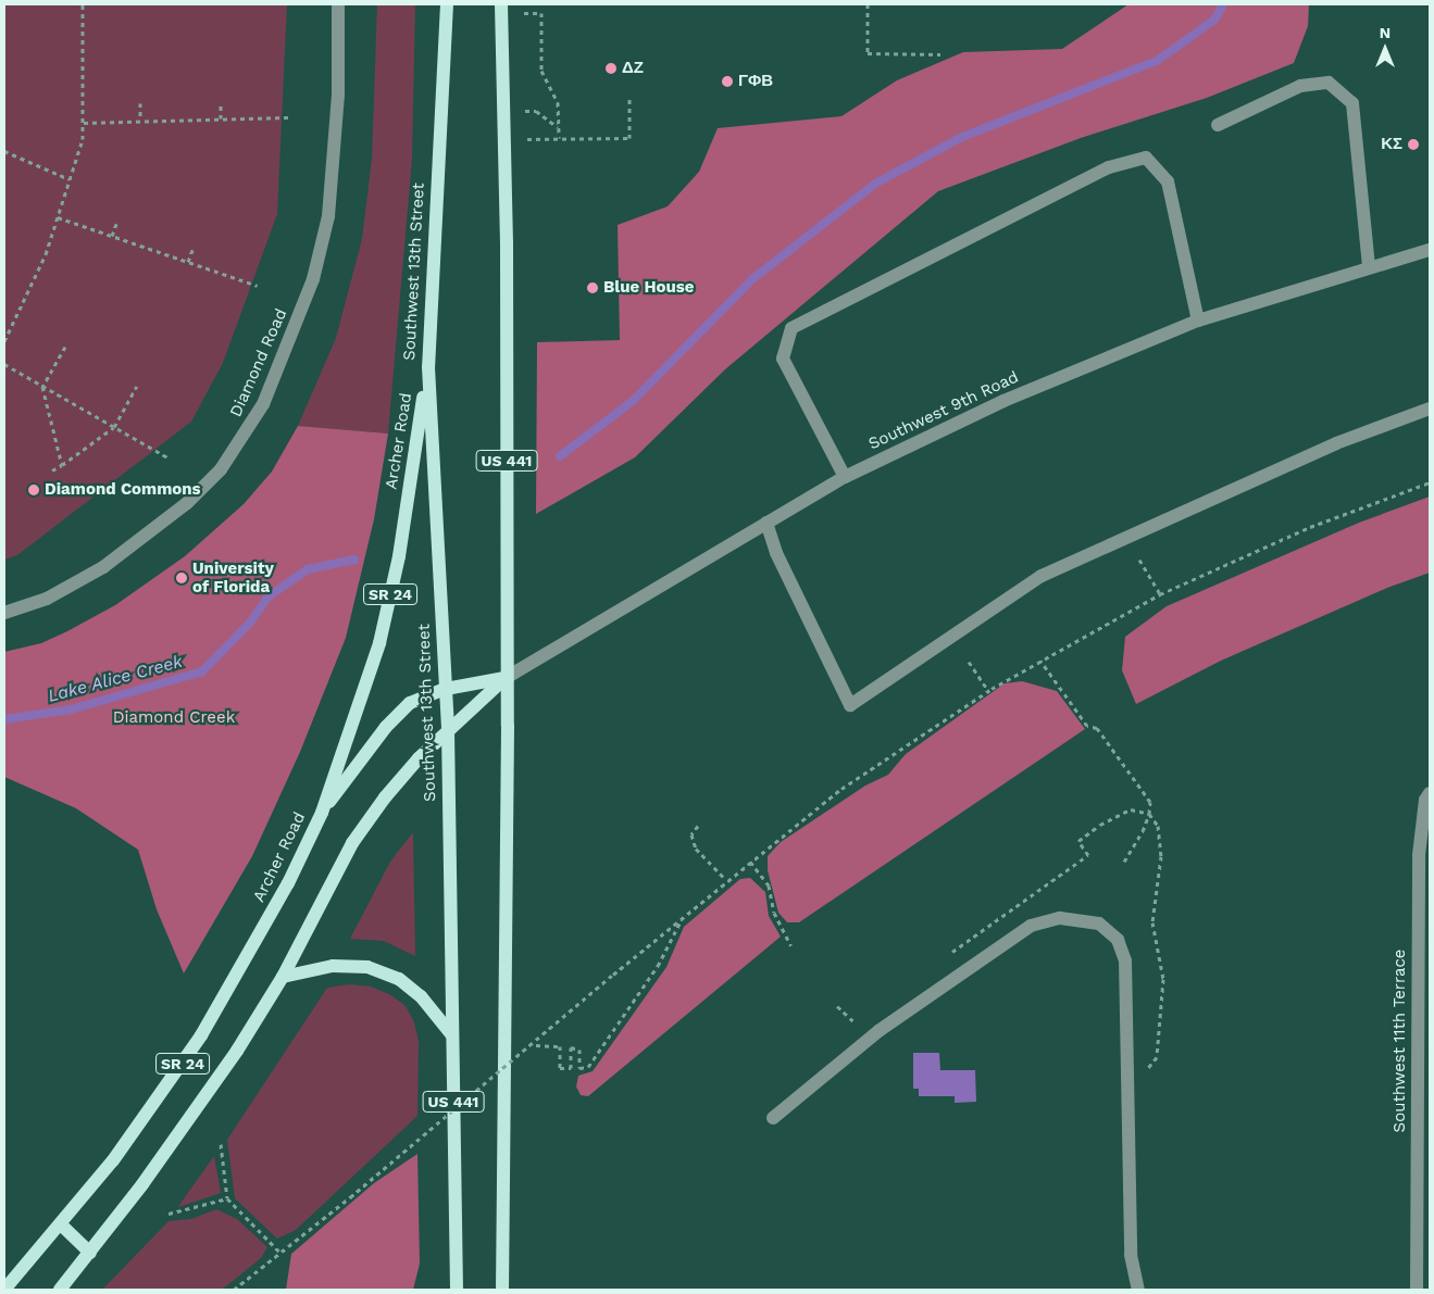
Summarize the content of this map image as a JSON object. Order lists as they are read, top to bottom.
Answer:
{
  "streets": {
    "main road": [
      "Southwest 13th Street",
      "Archer Road",
      "US 441",
      "SR 24"
    ],
    "street": ["Diamond Road", "Southwest 9th Road", "Southwest 11th Terrace"]
  },
  "crossings": [
    ["Southwest 13th Street", "Archer Road"],
    ["Southwest 13th Street", "SR 24"],
    ["Southwest 9th Road", "US 441"],
    ["Southwest 9th Road", "SR 24"],
    ["US 441", "SR 24"]
  ],
  "water": ["Lake Alice Creek"],
  "parks": ["Diamond Creek"],
  "places": [
    "ΔΖ",
    "ΓΦΒ",
    "ΚΣ",
    "Blue House",
    "Diamond Commons",
    "University of Florida"
  ],
  "north": "top"
}
